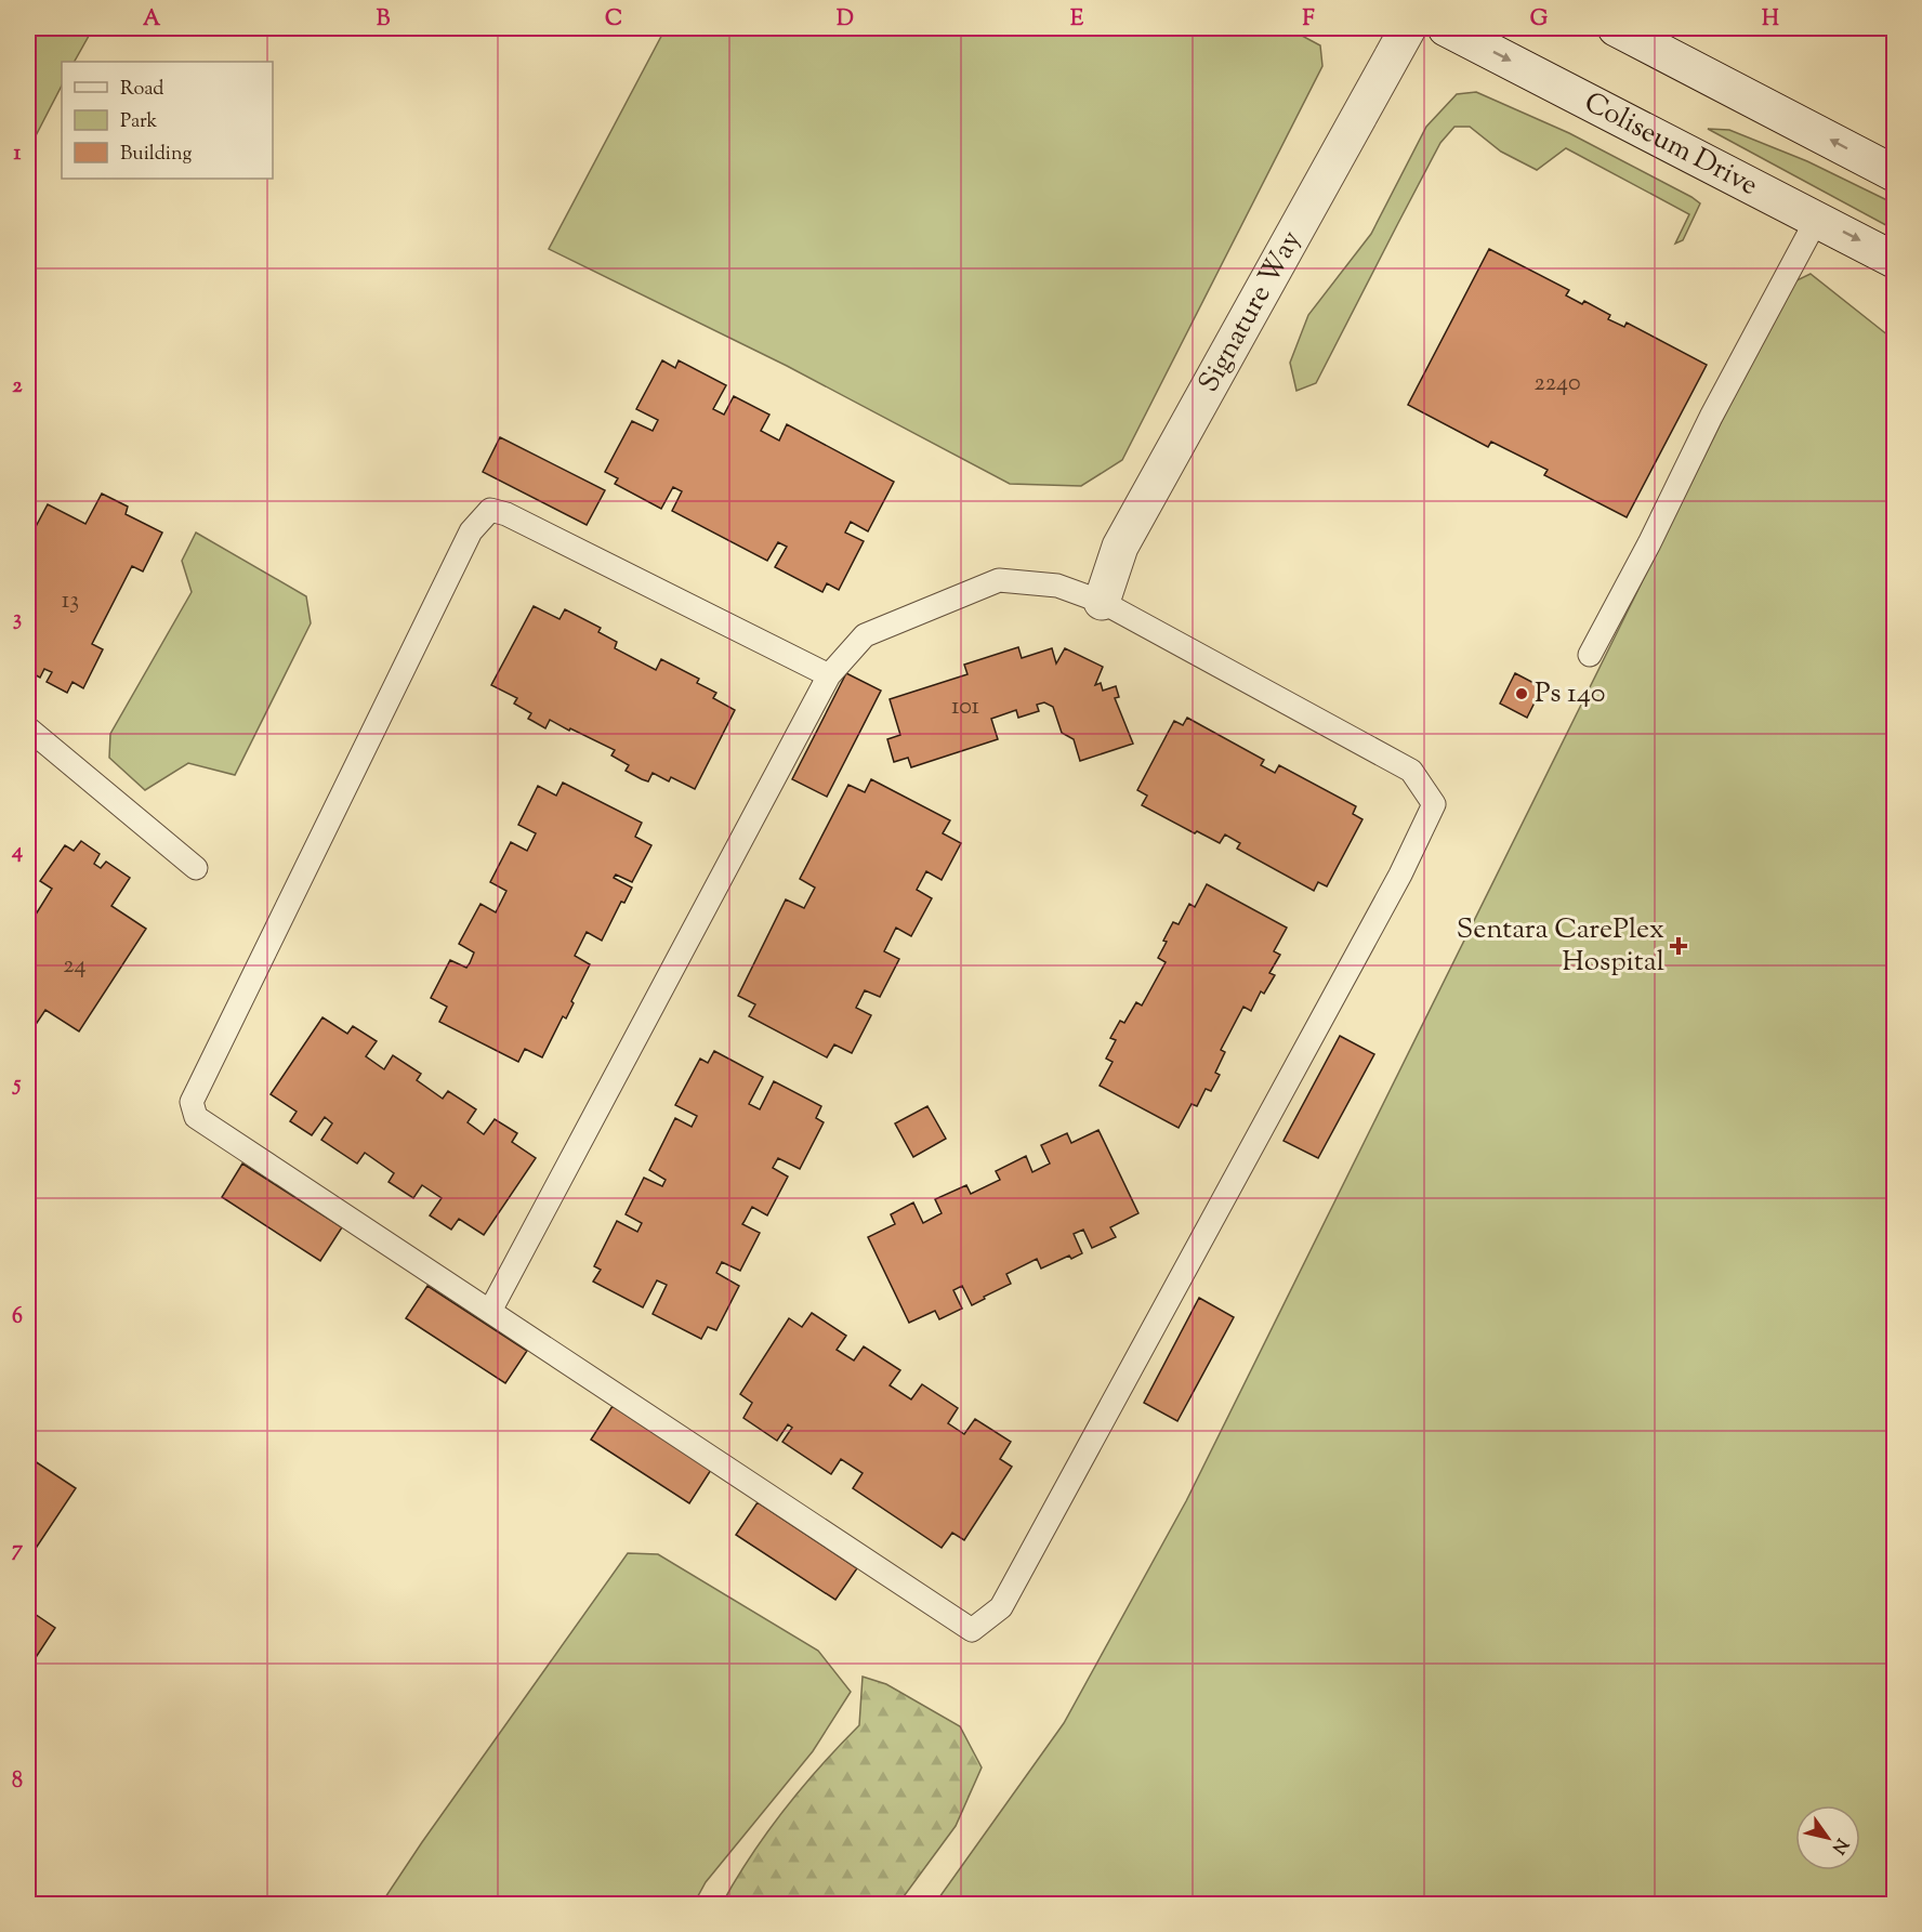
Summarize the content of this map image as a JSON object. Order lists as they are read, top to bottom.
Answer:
{
  "streets": {
    "street": ["Coliseum Drive", "Signature Way"]
  },
  "places": {
    "other": ["Ps 140"],
    "health": ["Sentara CarePlex Hospital"]
  },
  "house_numbers": [
    "2240",
    "13",
    "101",
    "24"
  ],
  "legend": ["Road", "Park", "Building"],
  "north": "bottom right",
  "grid": {
    "columns": [
      "A",
      "B",
      "C",
      "D",
      "E",
      "F",
      "G",
      "H"
    ],
    "rows": [
      "1",
      "2",
      "3",
      "4",
      "5",
      "6",
      "7",
      "8"
    ]
  }
}
